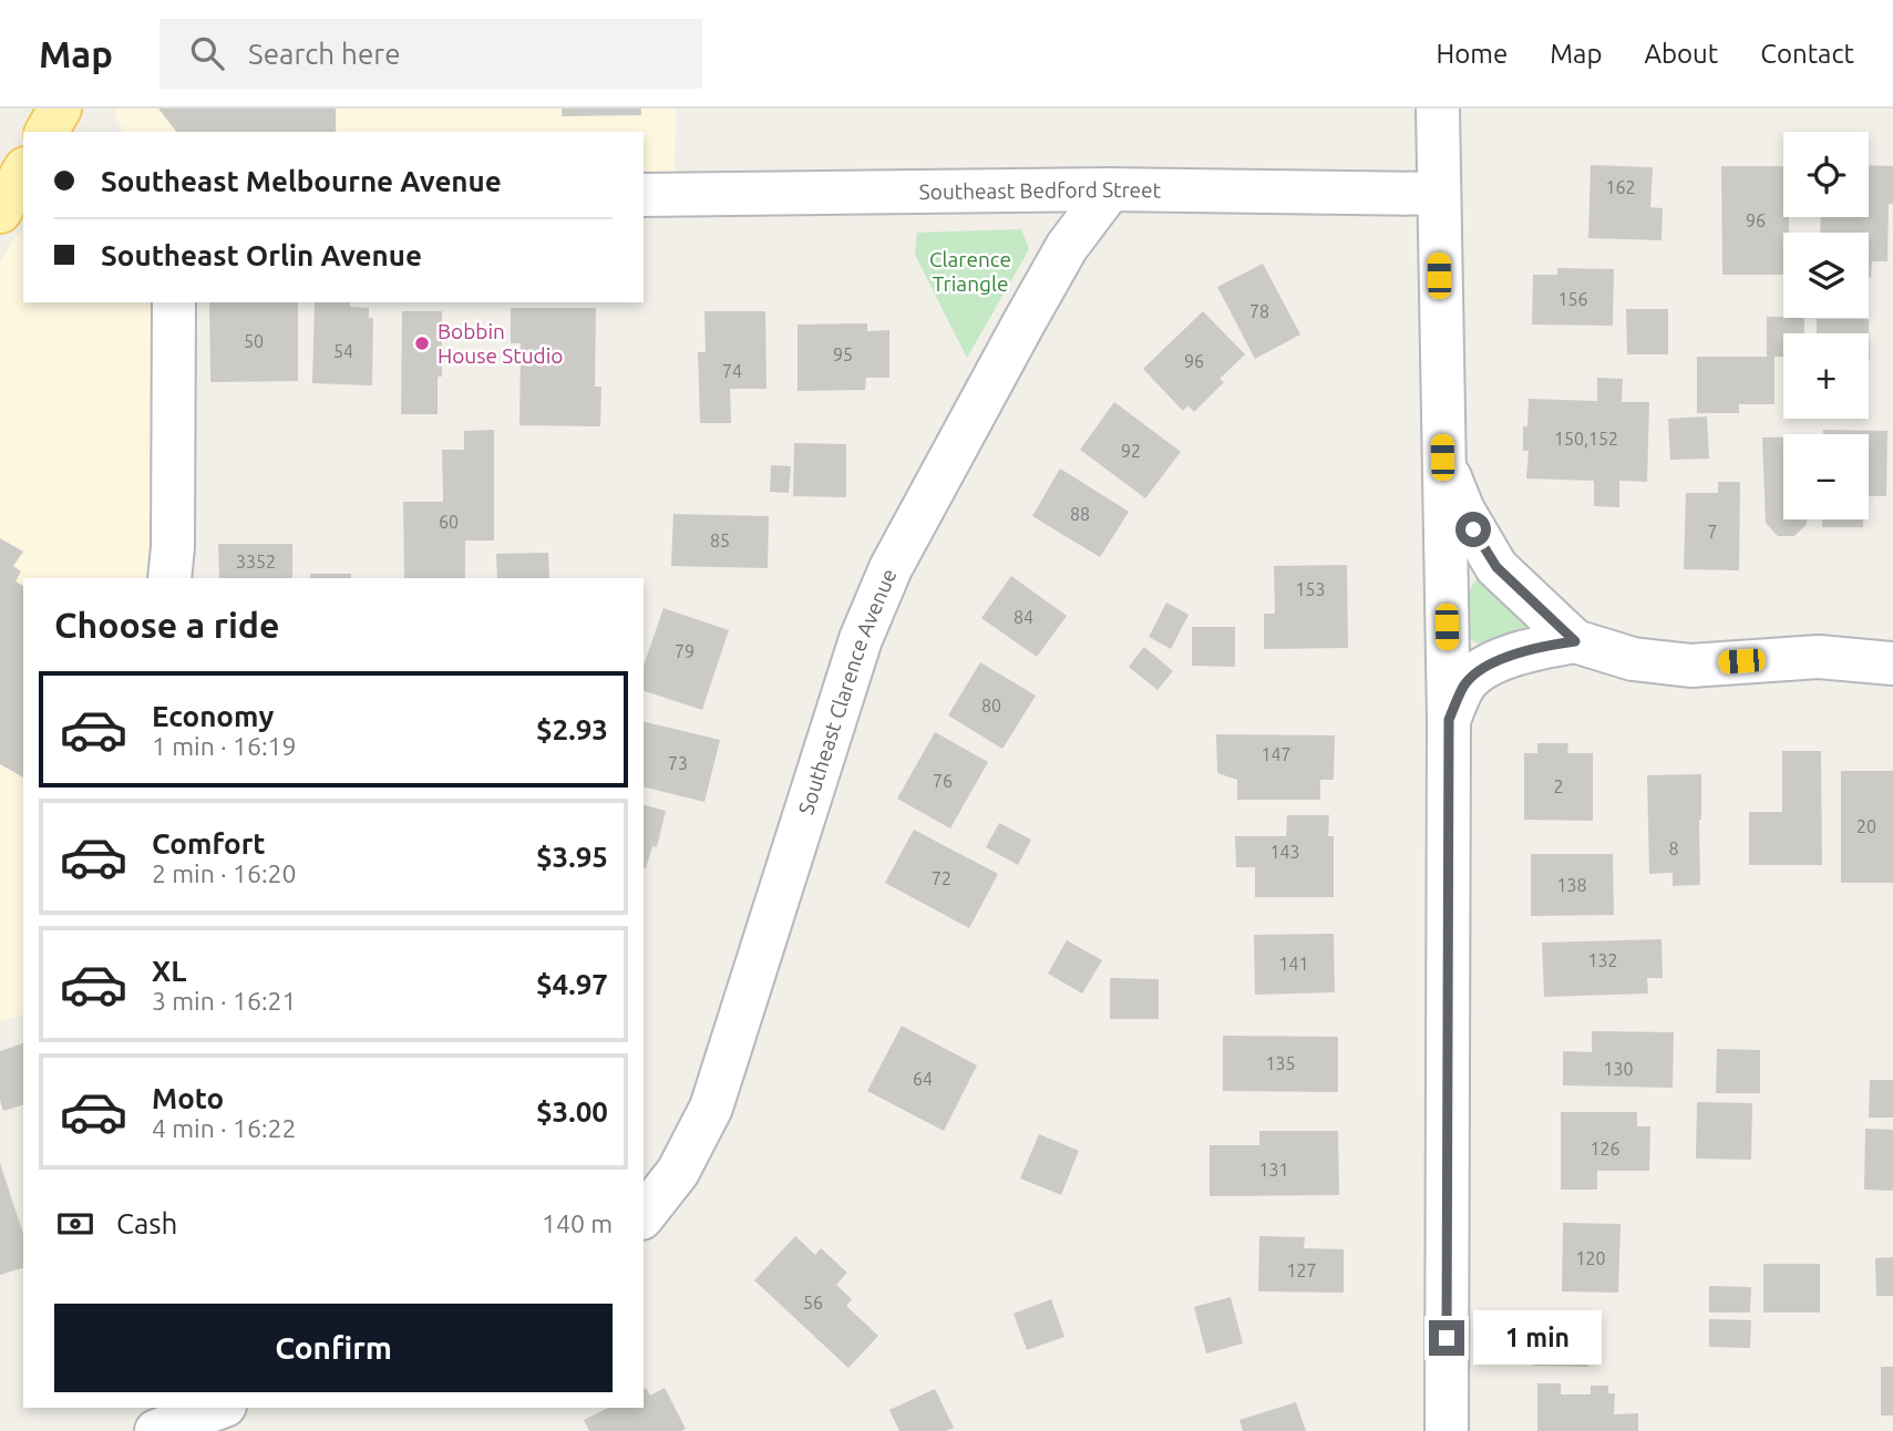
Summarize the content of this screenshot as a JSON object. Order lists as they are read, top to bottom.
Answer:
{
  "streets": {
    "street": ["Southeast Bedford Street", "Southeast Clarence Avenue"]
  },
  "crossings": [
    ["Southeast Bedford Street", "Southeast Clarence Avenue"]
  ],
  "parks": ["Clarence Triangle"],
  "places": ["Bobbin House Studio"],
  "house_numbers": [
    "162",
    "96",
    "156",
    "78",
    "50",
    "54",
    "95",
    "96",
    "74",
    "150,152",
    "92",
    "88",
    "60",
    "7",
    "85",
    "3352",
    "153",
    "84",
    "79",
    "80",
    "147",
    "73",
    "76",
    "2",
    "20",
    "8",
    "143",
    "72",
    "138",
    "132",
    "141",
    "135",
    "130",
    "64",
    "126",
    "131",
    "120",
    "127",
    "56"
  ],
  "page": {
    "header": "Map",
    "search": "Search here",
    "nav": [
      "Home",
      "Map",
      "About",
      "Contact"
    ],
    "map_buttons": ["+", "−"],
    "banner": ["Southeast Melbourne Avenue", "Southeast Orlin Avenue"],
    "heading": "Choose a ride",
    "list": [
      {
        "name": "Economy",
        "note": "1 min · 16:19",
        "value": "$2.93"
      },
      {
        "name": "Comfort",
        "note": "2 min · 16:20",
        "value": "$3.95"
      },
      {
        "name": "XL",
        "note": "3 min · 16:21",
        "value": "$4.97"
      },
      {
        "name": "Moto",
        "note": "4 min · 16:22",
        "value": "$3.00"
      }
    ],
    "pay": ["Cash", "140 m"],
    "buttons": "Confirm",
    "bubble": "1 min"
  }
}
